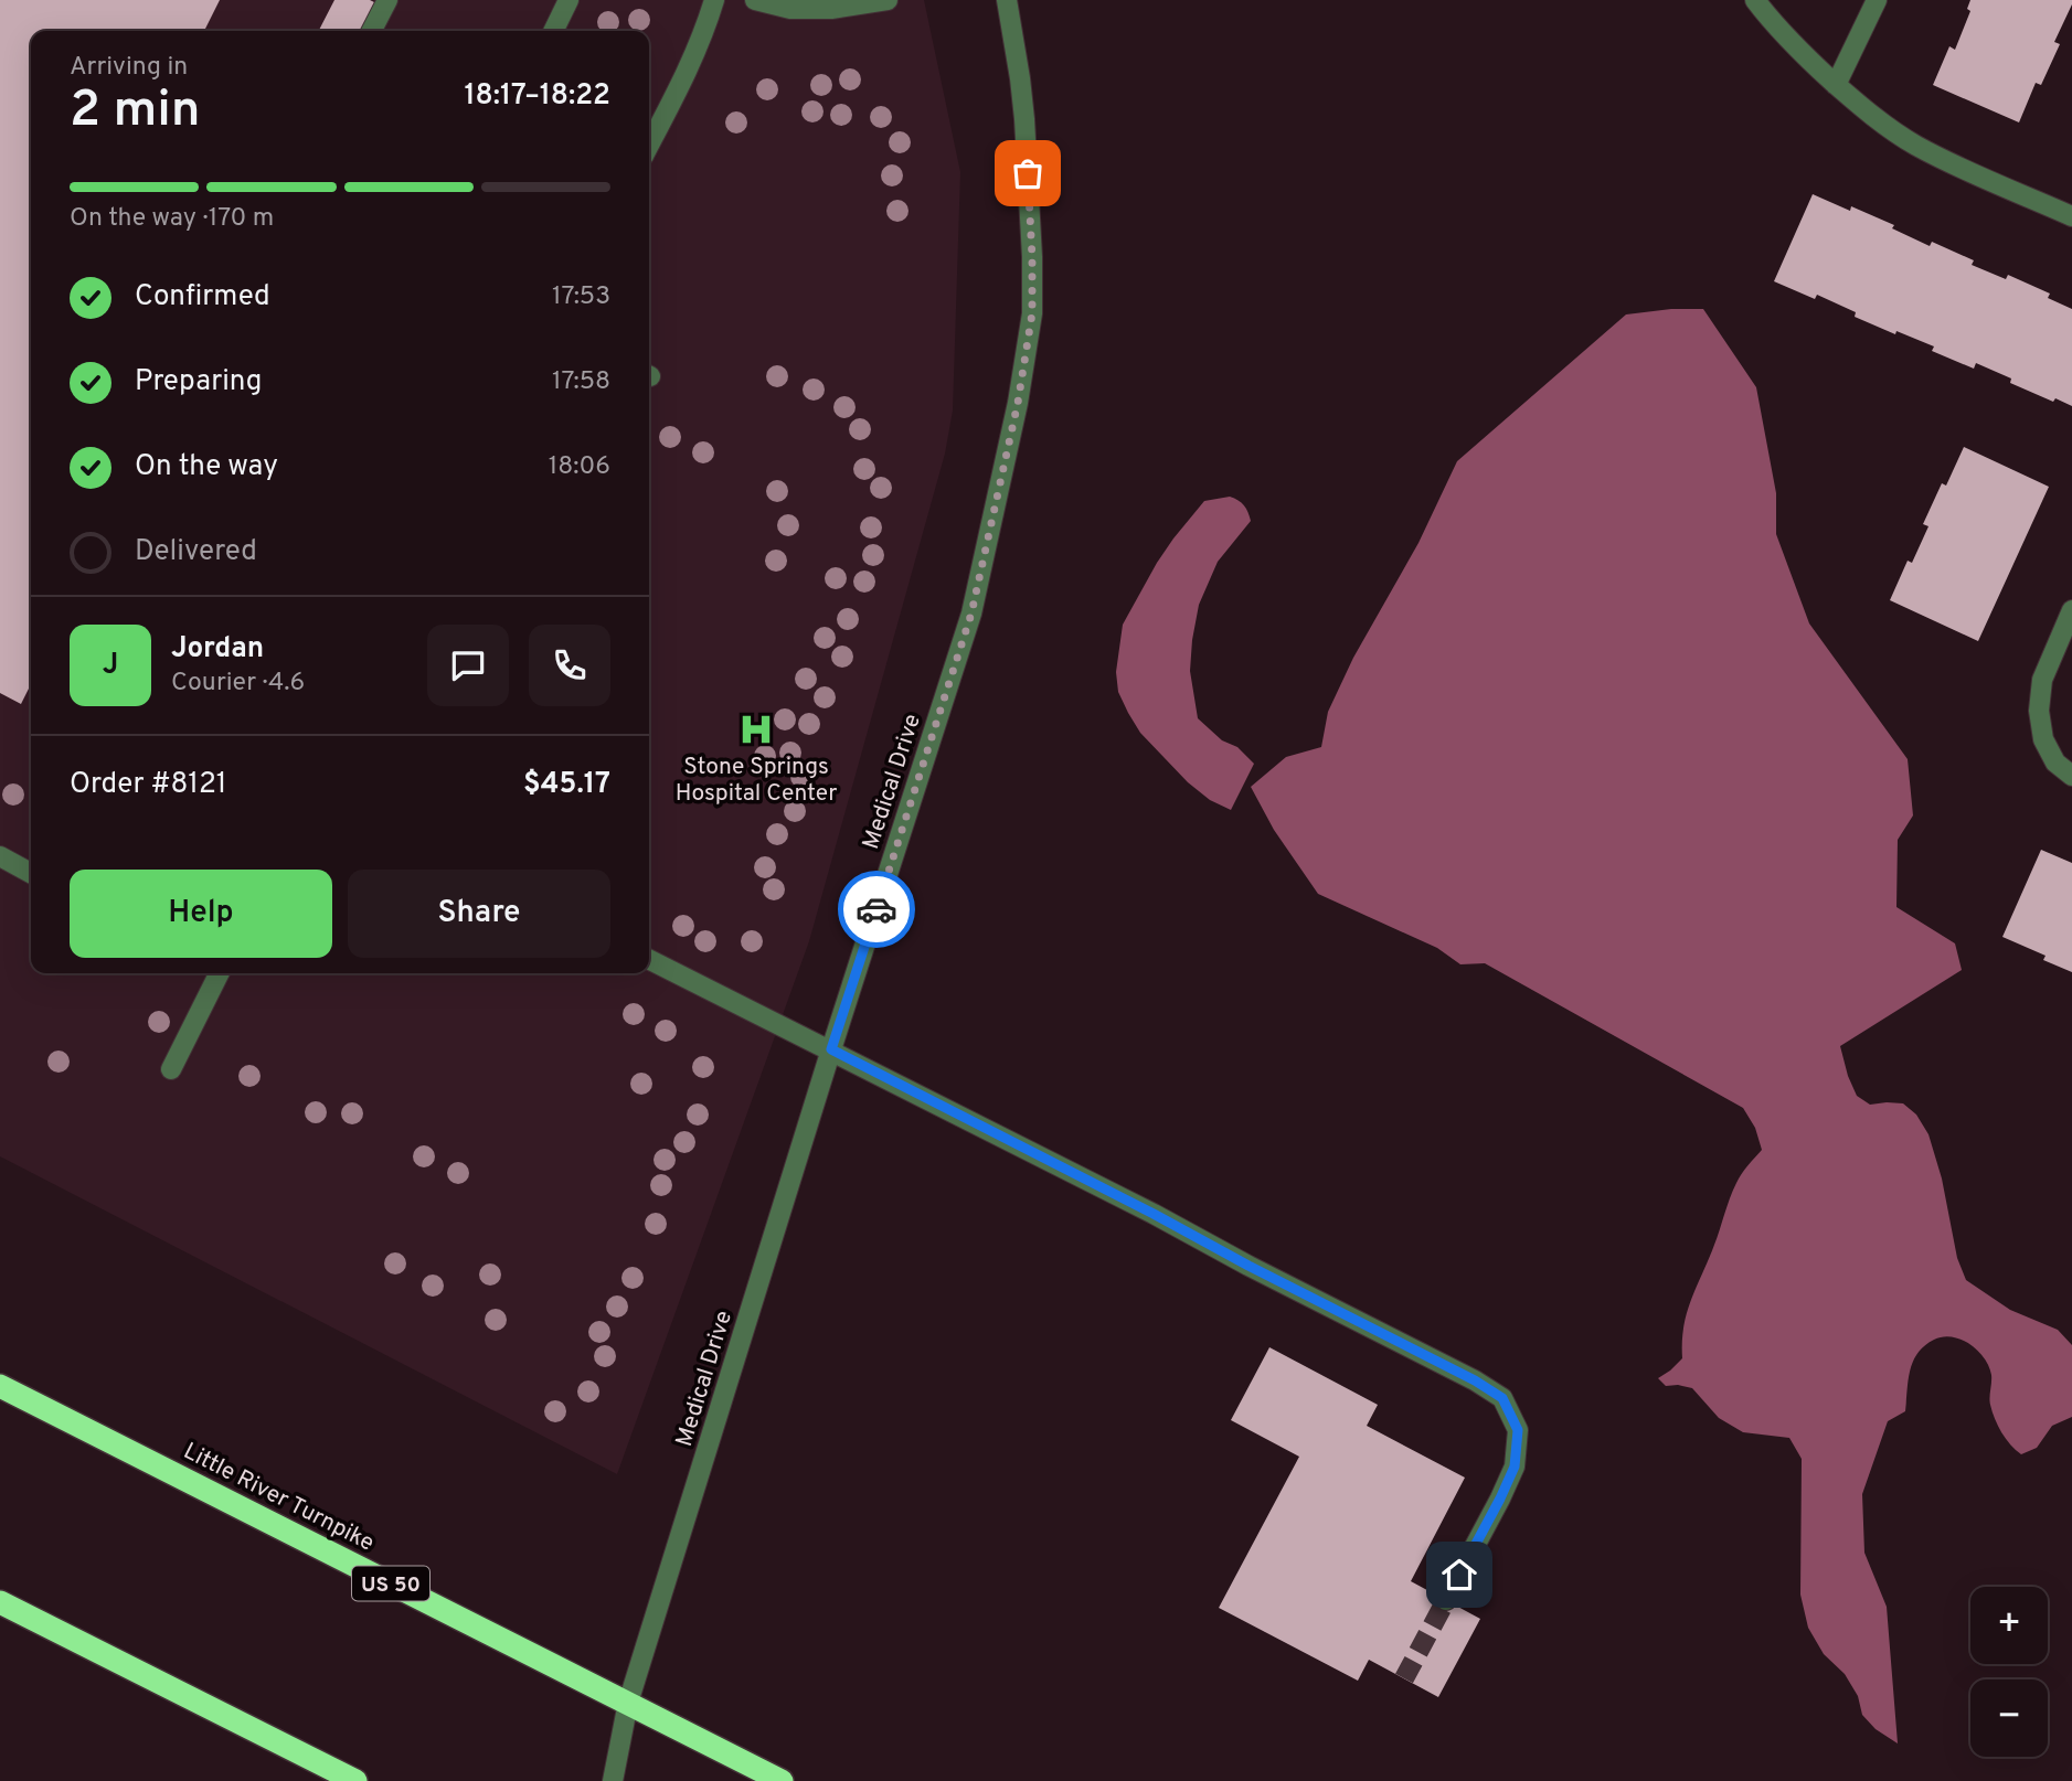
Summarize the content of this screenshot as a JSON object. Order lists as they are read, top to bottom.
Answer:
{
  "streets": {
    "highway": ["Little River Turnpike", "US 50"],
    "street": ["Medical Drive"]
  },
  "crossings": [
    ["Medical Drive", "Little River Turnpike"]
  ],
  "places": {
    "hospital": ["Stone Springs Hospital Center"]
  },
  "page": {
    "heading": ["2 min", "Arriving in", "18:17–18:22"],
    "panel": [
      "Jordan",
      "Courier · 4.6",
      "Order #8121",
      "$45.17"
    ],
    "bar": "On the way · 170 m",
    "list": [
      ["Confirmed", "17:53"],
      ["Preparing", "17:58"],
      ["On the way", "18:06"],
      "Delivered"
    ],
    "round": "J",
    "buttons": ["Help", "Share"],
    "map_buttons": ["+", "−"]
  }
}
